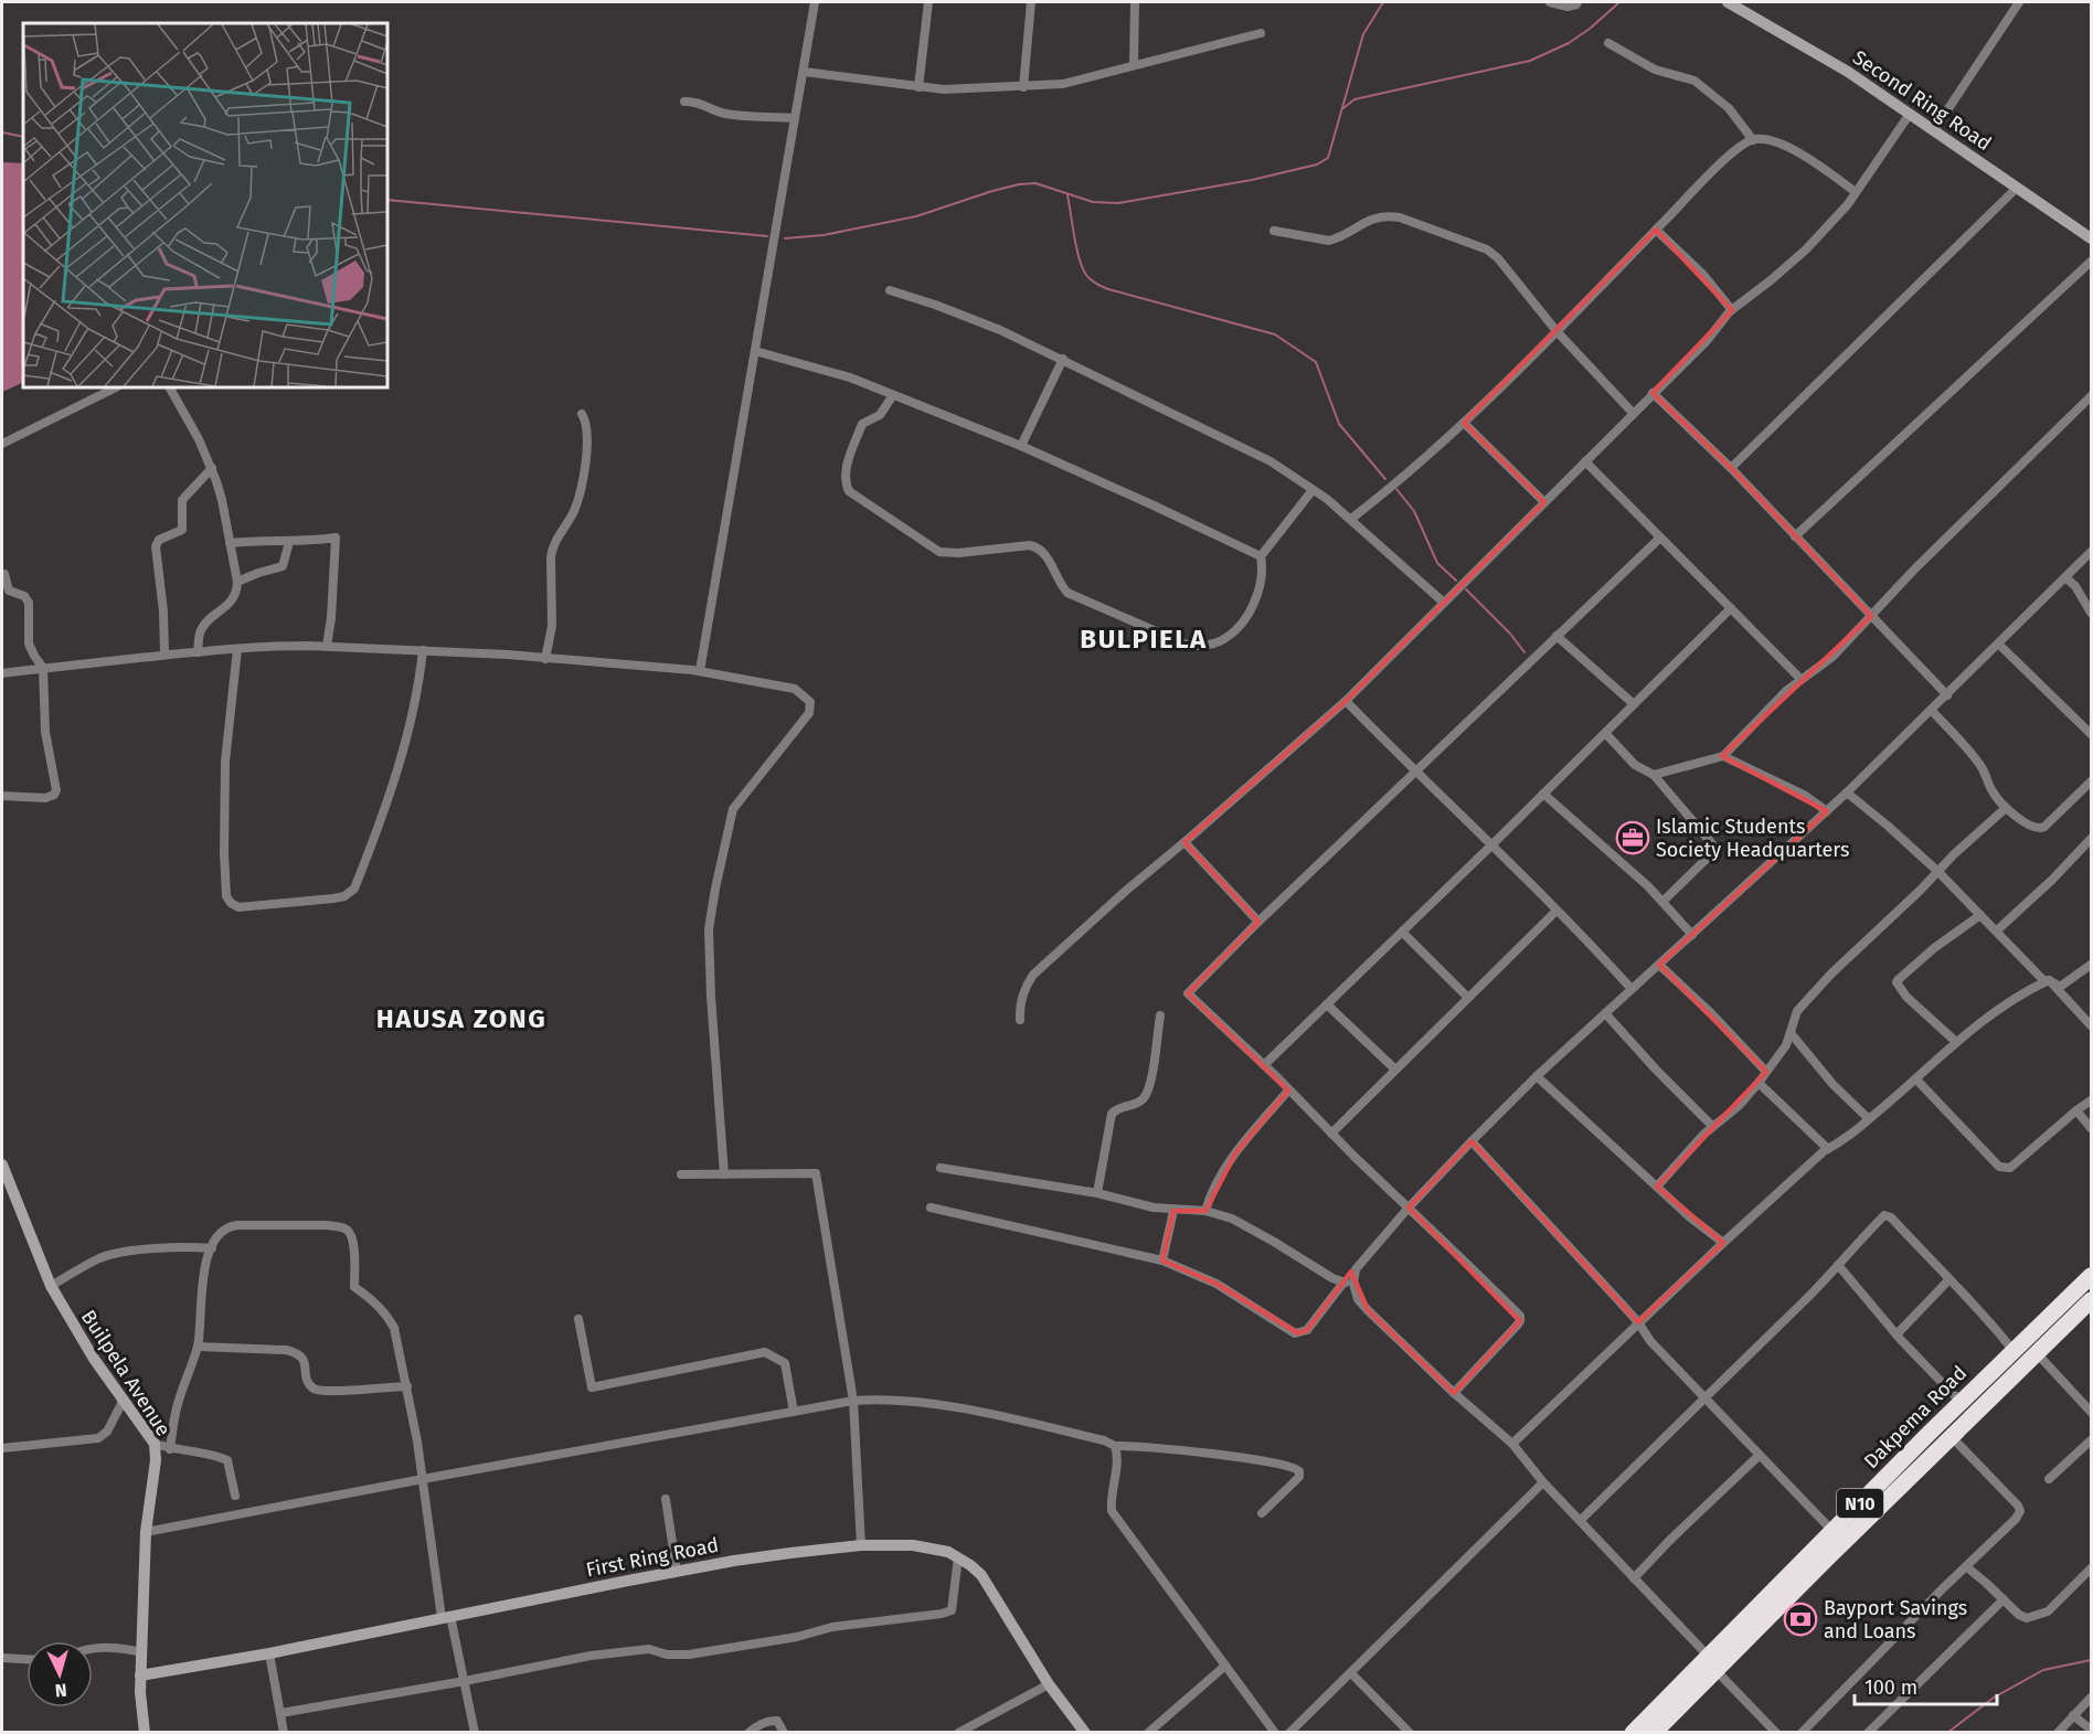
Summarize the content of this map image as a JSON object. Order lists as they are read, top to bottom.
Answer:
{
  "streets": {
    "highway": ["Dakpema Road", "N10"],
    "street": ["Second Ring Road", "Builpela Avenue", "First Ring Road"]
  },
  "crossings": [
    ["Builpela Avenue", "First Ring Road"]
  ],
  "districts": ["BULPIELA", "HAUSA ZONG"],
  "places": {
    "office": ["Islamic Students Society Headquarters"],
    "bank": ["Bayport Savings and Loans"]
  },
  "scale_bar": "100 m",
  "north": "bottom"
}
